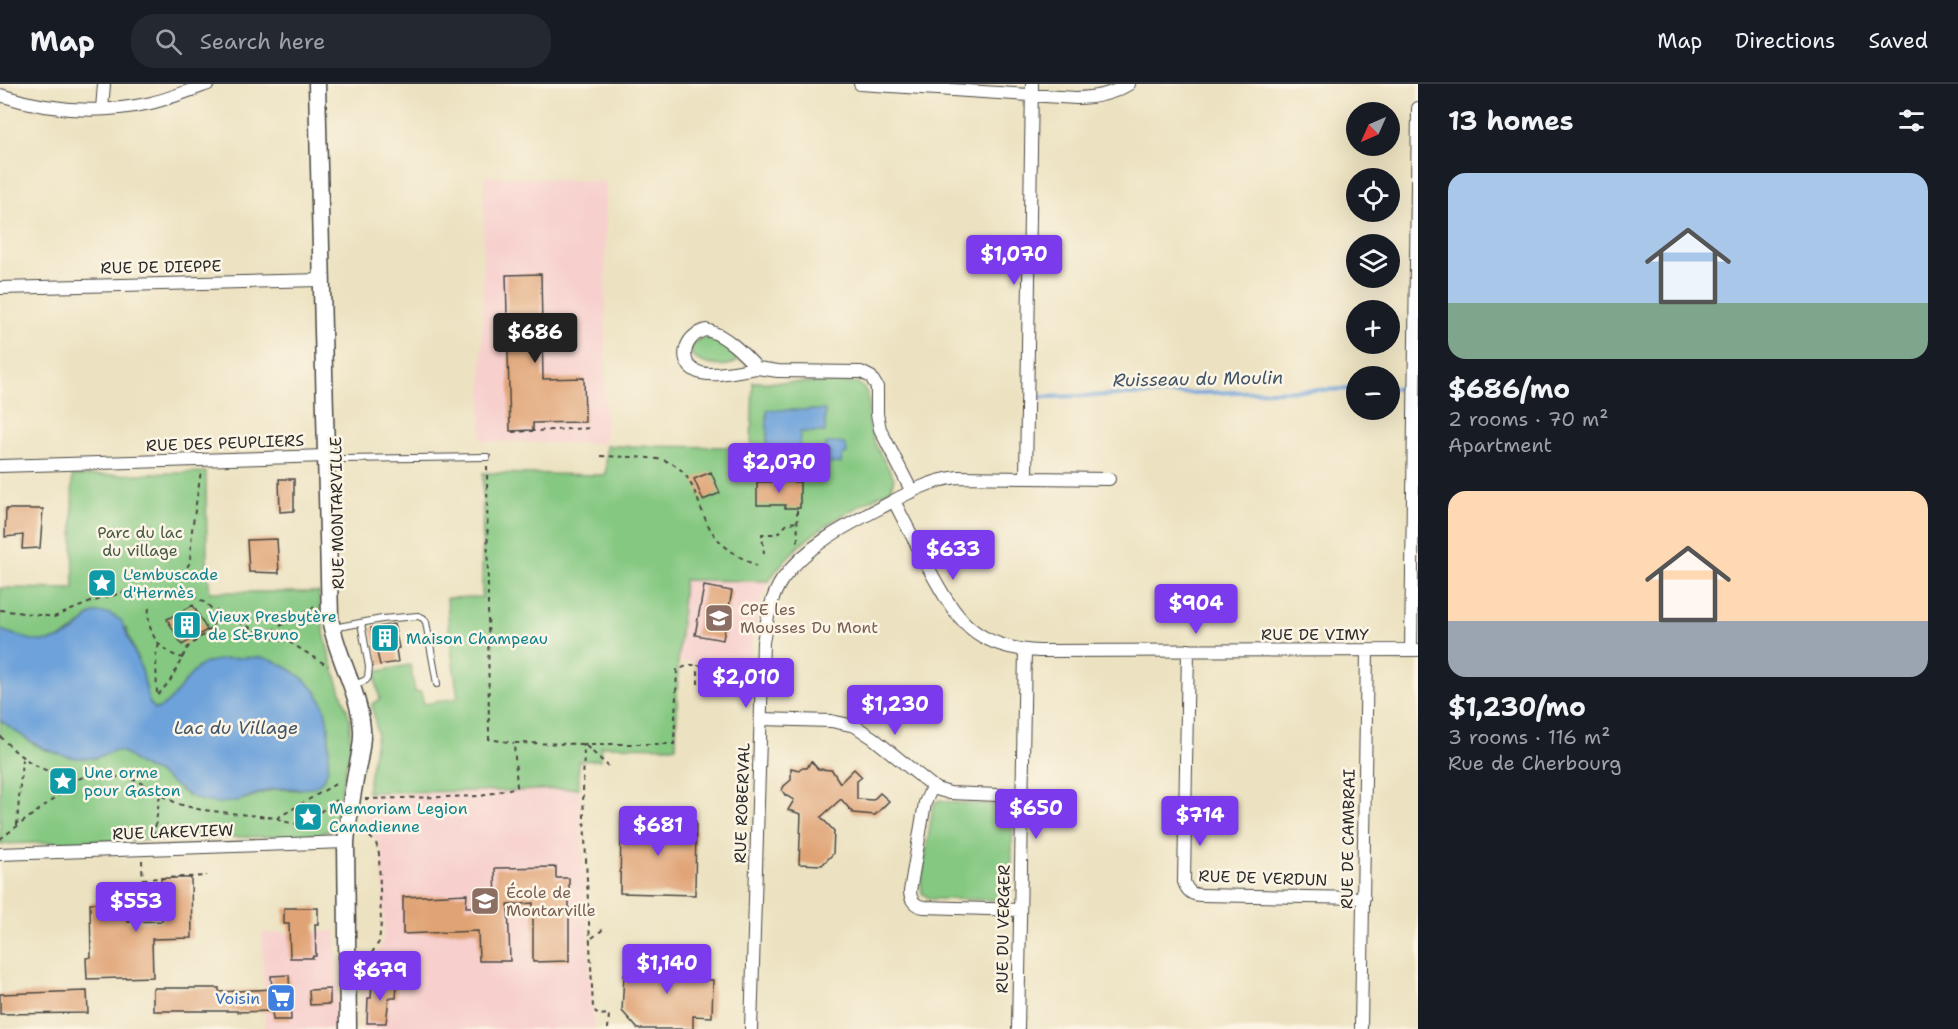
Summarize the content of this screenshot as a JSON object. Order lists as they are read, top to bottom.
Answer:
{
  "streets": {
    "street": [
      "RUE DE DIEPPE",
      "RUE DES PEUPLIERS",
      "RUE MONTARVILLE",
      "RUE DE VIMY",
      "RUE ROBERVAL",
      "RUE LAKEVIEW",
      "RUE DE CAMBRAI",
      "RUE DE VERDUN",
      "RUE DU VERGER"
    ]
  },
  "crossings": [
    ["RUE DE DIEPPE", "RUE MONTARVILLE"],
    ["RUE DES PEUPLIERS", "RUE MONTARVILLE"],
    ["RUE MONTARVILLE", "RUE LAKEVIEW"],
    ["RUE DE VIMY", "RUE ROBERVAL"],
    ["RUE DE VIMY", "RUE DE CAMBRAI"],
    ["RUE DE VIMY", "RUE DE VERDUN"],
    ["RUE DE VIMY", "RUE DU VERGER"],
    ["RUE DE CAMBRAI", "RUE DE VERDUN"]
  ],
  "water": ["Ruisseau du Moulin", "Lac du Village"],
  "parks": ["Parc du lac du village"],
  "places": {
    "place": ["L'embuscade d'Hermès", "Une orme pour Gaston", "Memoriam Legion Canadienne"],
    "school or university": ["CPE les Mousses Du Mont", "École de Montarville"],
    "building": ["Vieux Presbytère de St-Bruno", "Maison Champeau"],
    "supermarket": ["Voisin"]
  },
  "north": "bottom left",
  "page": {
    "header": "Map",
    "search": "Search here",
    "nav": ["Map", "Directions", "Saved"],
    "heading": "13 homes",
    "map_buttons": ["+", "−"],
    "list": [
      {
        "name": "$686/mo",
        "note": "2 rooms · 70 m² · Apartment"
      },
      {
        "name": "$1,230/mo",
        "note": "3 rooms · 116 m² · Rue de Cherbourg"
      }
    ],
    "price": [
      "$1,070",
      "$686",
      "$2,070",
      "$633",
      "$904",
      "$2,010",
      "$1,230",
      "$650",
      "$714",
      "$681",
      "$553",
      "$1,140",
      "$679"
    ]
  }
}
